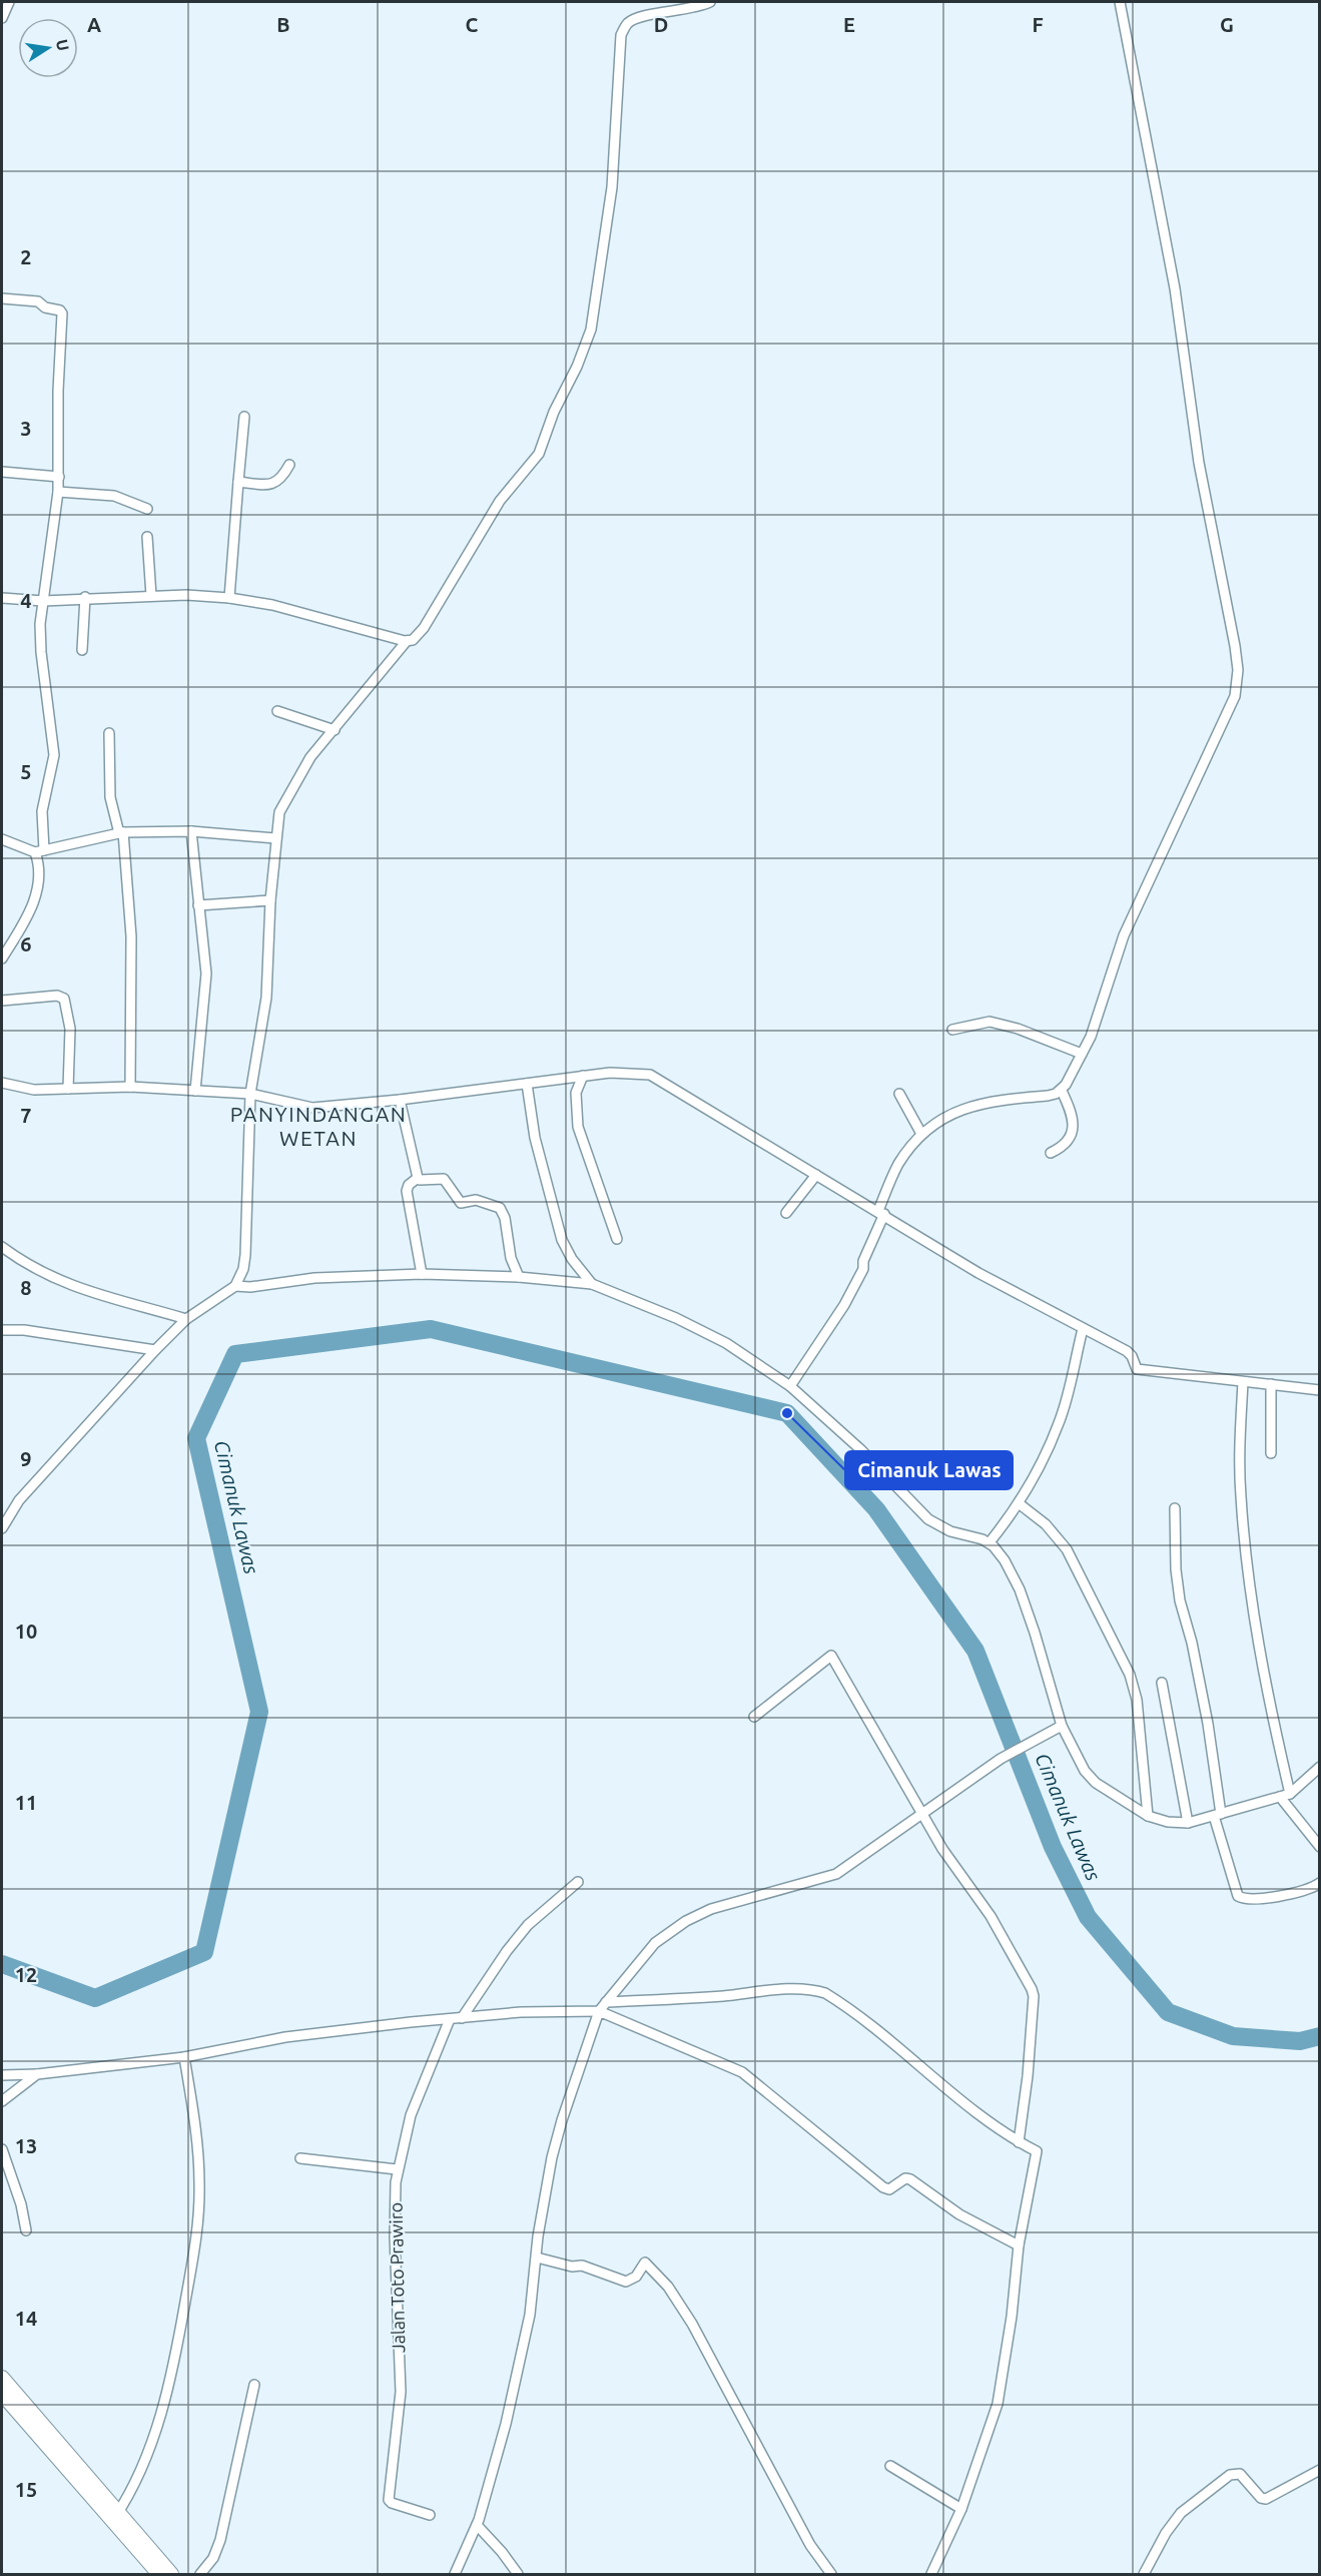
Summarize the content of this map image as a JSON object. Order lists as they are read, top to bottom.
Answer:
{
  "streets": {
    "street": ["Jalan Toto Prawiro"]
  },
  "districts": ["PANYINDANGAN WETAN"],
  "water": ["Cimanuk Lawas"],
  "places": ["Cimanuk Lawas"],
  "north": "right",
  "grid": {
    "columns": [
      "A",
      "B",
      "C",
      "D",
      "E",
      "F",
      "G"
    ],
    "rows": [
      "2",
      "3",
      "4",
      "5",
      "6",
      "7",
      "8",
      "9",
      "10",
      "11",
      "12",
      "13",
      "14",
      "15"
    ]
  }
}
